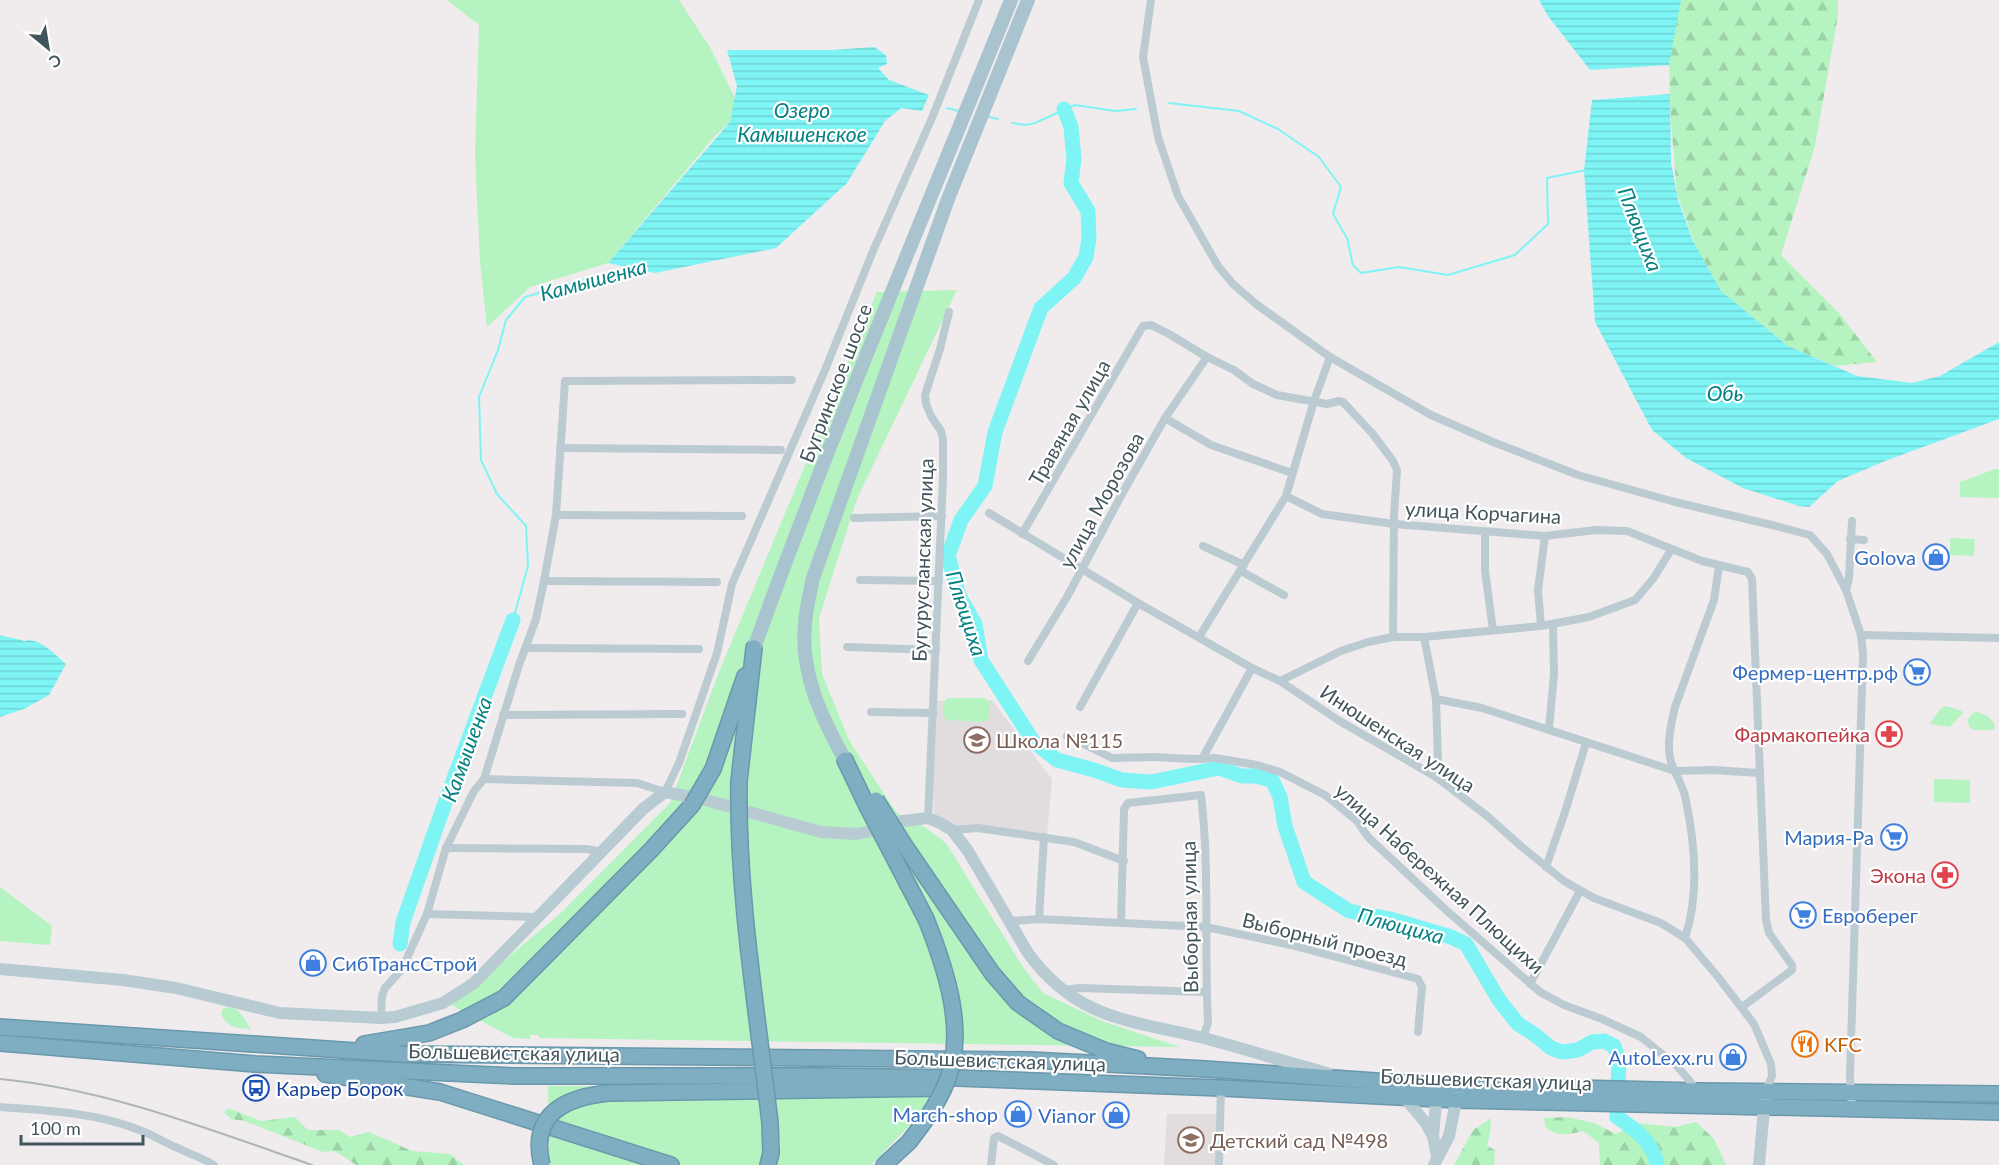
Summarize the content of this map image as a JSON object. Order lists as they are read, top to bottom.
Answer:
{
  "streets": {
    "highway": ["Большевистская улица"],
    "main road": ["Бугринское шоссе"],
    "street": [
      "Травяная улица",
      "улица Морозова",
      "улица Корчагина",
      "Бугурусланская улица",
      "Инюшенская улица",
      "улица Набережная Плющихи",
      "Выборная улица",
      "Выборный проезд"
    ]
  },
  "crossings": [
    ["Травяная улица", "улица Морозова"],
    ["Травяная улица", "Инюшенская улица"],
    ["улица Морозова", "Инюшенская улица"],
    ["Инюшенская улица", "Большевистская улица"],
    ["улица Набережная Плющихи", "Большевистская улица"],
    ["Выборная улица", "Выборный проезд"]
  ],
  "water": [
    "Озеро Камышенское",
    "Плющиха",
    "Камышенка",
    "Обь"
  ],
  "places": {
    "shop": [
      "Golova",
      "СибТрансСтрой",
      "AutoLexx.ru",
      "March-shop",
      "Vianor"
    ],
    "supermarket": ["Фермер-центр.рф", "Мария-Ра", "Евроберег"],
    "pharmacy": ["Фармакопейка", "Экона"],
    "school or university": ["Школа №115", "Детский сад №498"],
    "restaurant": ["KFC"],
    "bus stop": ["Карьер Борок"]
  },
  "scale_bar": "100 m",
  "north": "bottom right"
}
